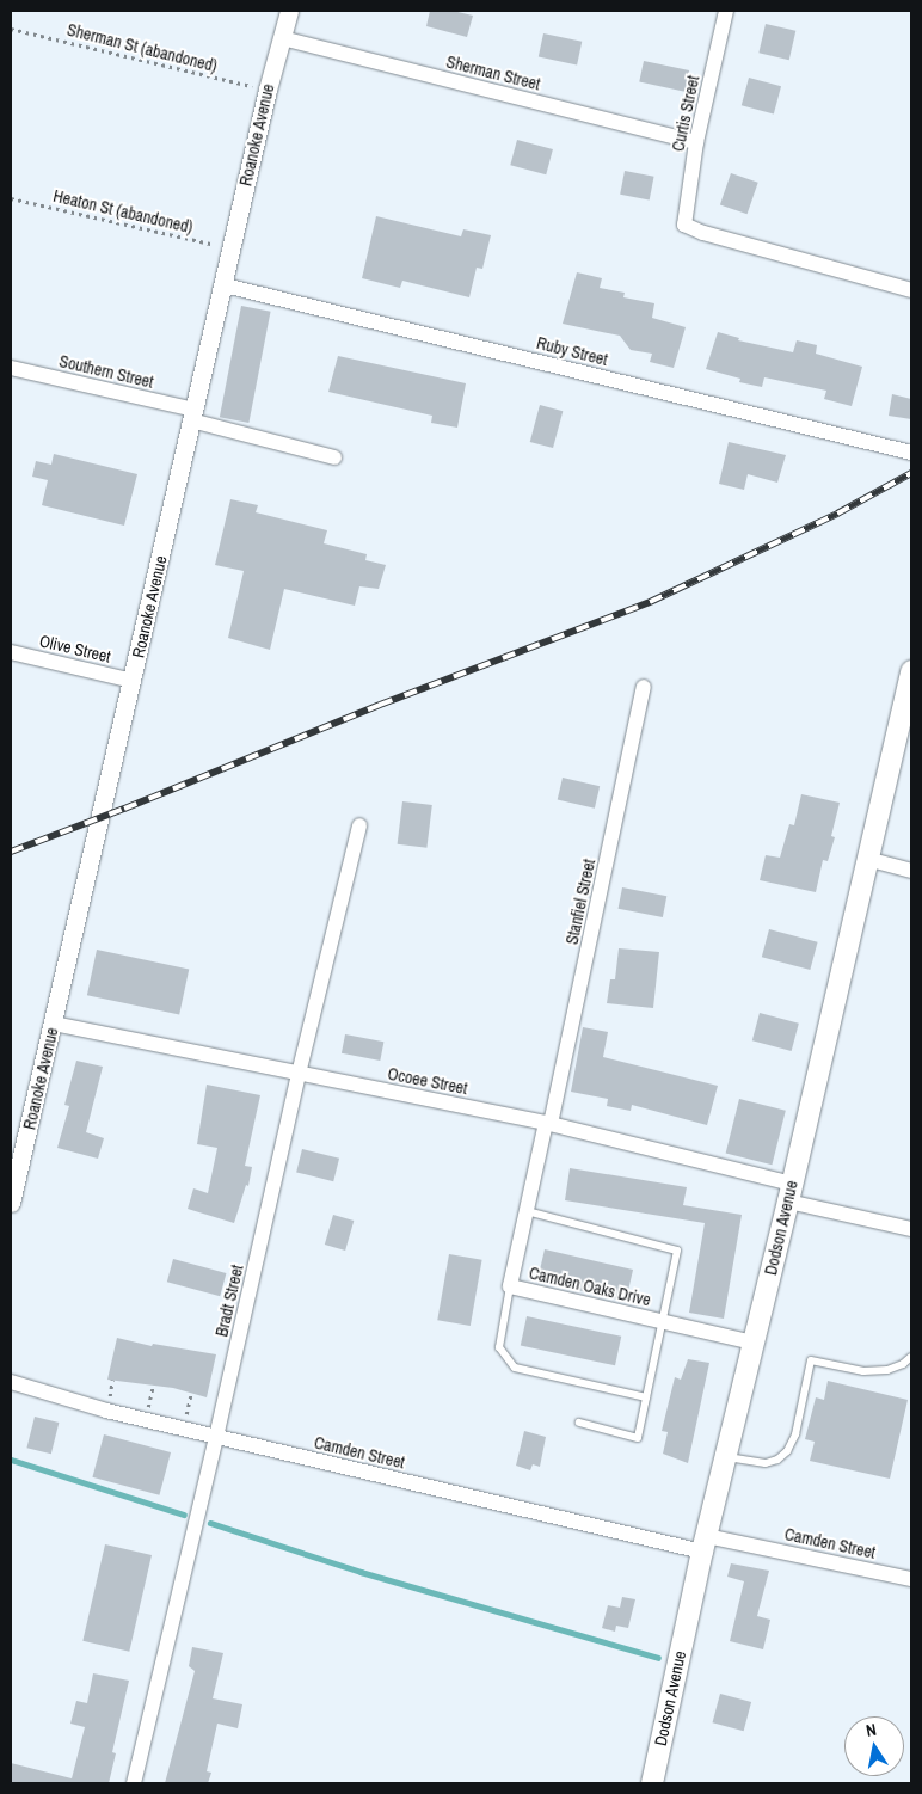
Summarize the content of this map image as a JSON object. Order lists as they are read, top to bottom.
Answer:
{
  "streets": {
    "main road": ["Dodson Avenue"],
    "street": [
      "Sherman Street",
      "Curtis Street",
      "Roanoke Avenue",
      "Ruby Street",
      "Southern Street",
      "Olive Street",
      "Stanfiel Street",
      "Ocoee Street",
      "Camden Oaks Drive",
      "Bradt Street",
      "Camden Street"
    ],
    "path": ["Sherman St (abandoned)", "Heaton St (abandoned)"]
  },
  "crossings": [
    ["Sherman St (abandoned)", "Roanoke Avenue"],
    ["Sherman Street", "Curtis Street"],
    ["Sherman Street", "Roanoke Avenue"],
    ["Roanoke Avenue", "Heaton St (abandoned)"],
    ["Roanoke Avenue", "Ruby Street"],
    ["Roanoke Avenue", "Southern Street"],
    ["Roanoke Avenue", "Olive Street"],
    ["Roanoke Avenue", "Ocoee Street"],
    ["Stanfiel Street", "Ocoee Street"],
    ["Stanfiel Street", "Camden Oaks Drive"],
    ["Ocoee Street", "Dodson Avenue"],
    ["Ocoee Street", "Camden Oaks Drive"],
    ["Ocoee Street", "Bradt Street"],
    ["Dodson Avenue", "Camden Oaks Drive"],
    ["Dodson Avenue", "Camden Street"],
    ["Bradt Street", "Camden Street"]
  ],
  "north": "top"
}
